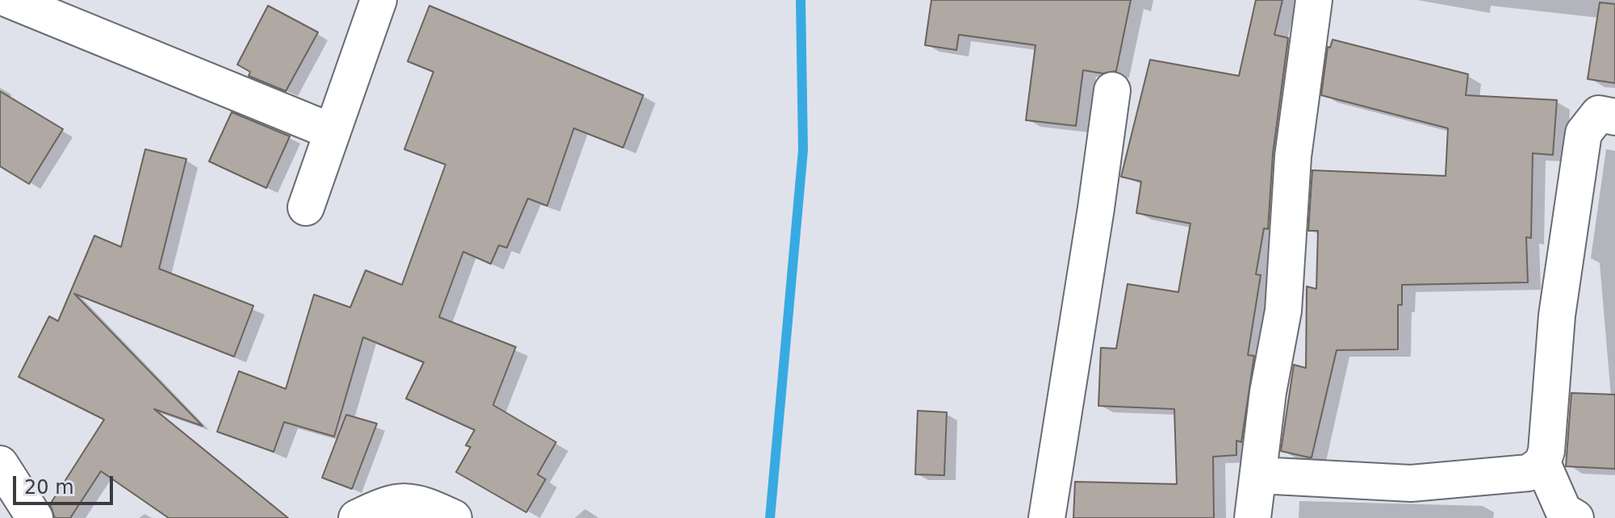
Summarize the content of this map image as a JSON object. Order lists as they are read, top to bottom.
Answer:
{
  "scale_bar": "20 m"
}
